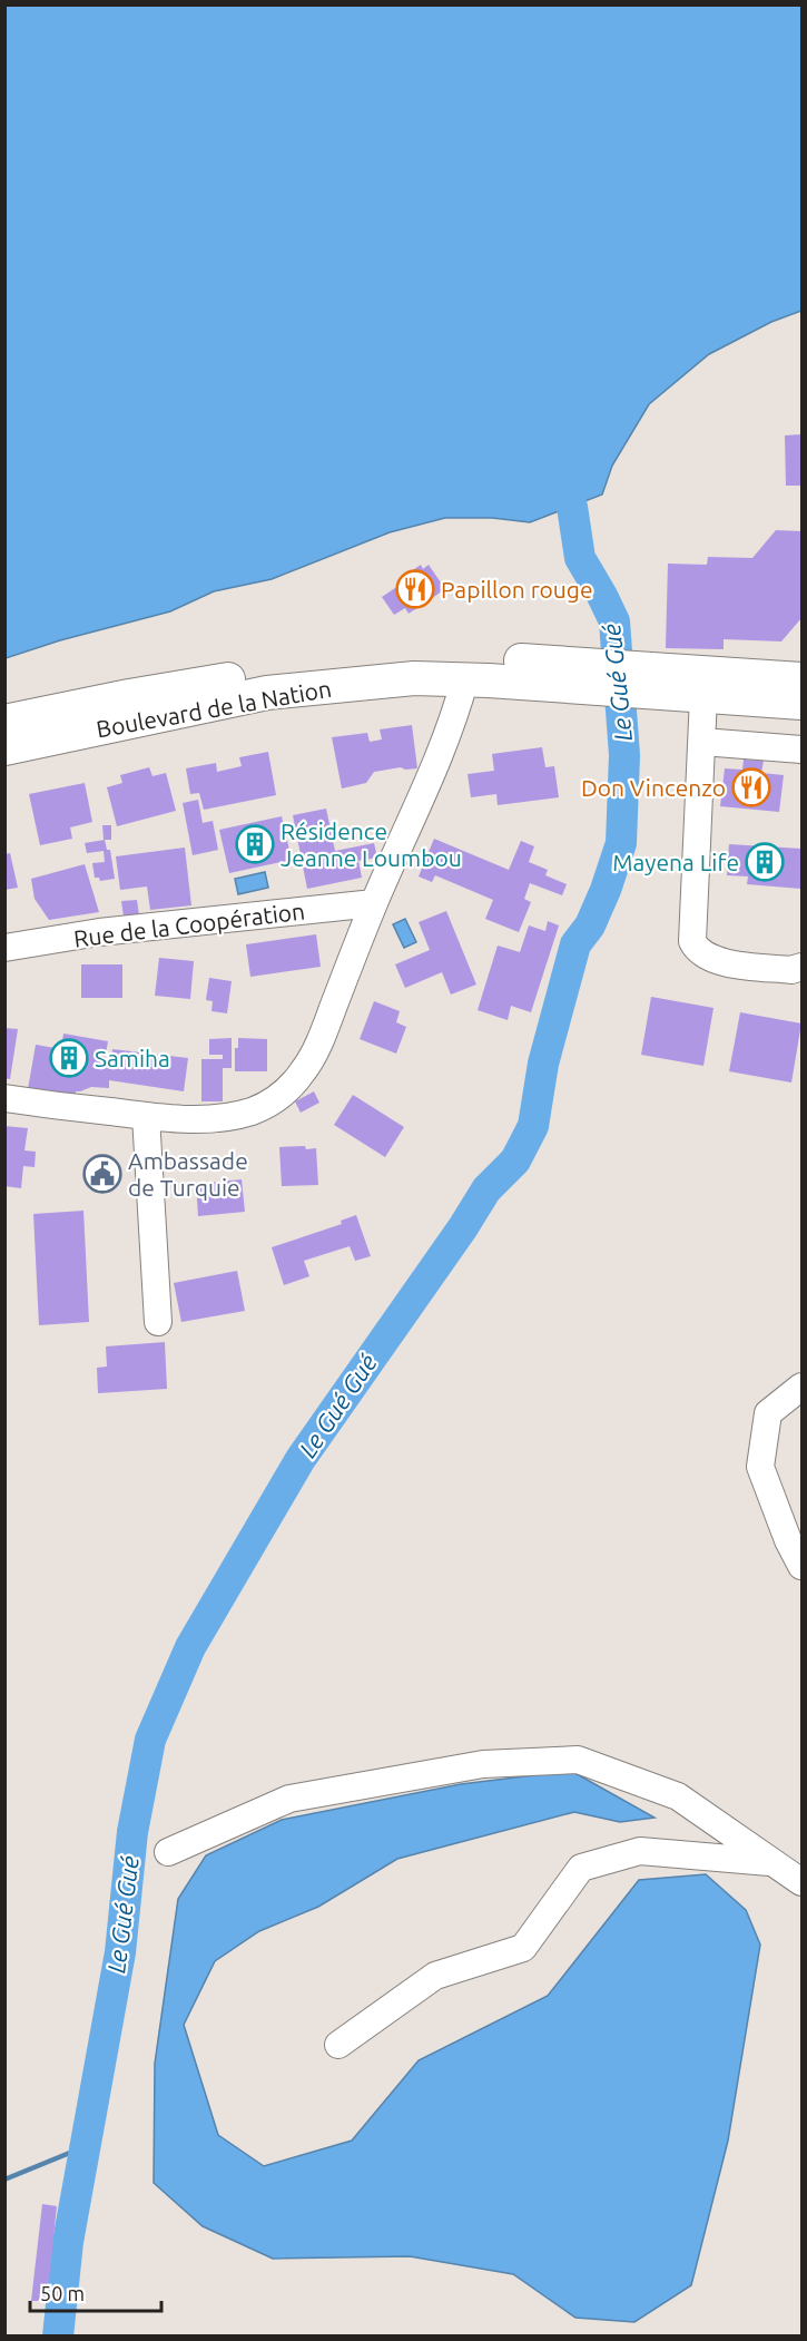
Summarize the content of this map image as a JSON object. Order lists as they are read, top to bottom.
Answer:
{
  "streets": {
    "main road": ["Boulevard de la Nation"],
    "street": ["Rue de la Coopération"]
  },
  "water": ["Le Gué Gué"],
  "places": {
    "restaurant": ["Papillon rouge", "Don Vincenzo"],
    "building": ["Résidence Jeanne Loumbou", "Mayena Life", "Samiha"],
    "public building": ["Ambassade de Turquie"]
  },
  "scale_bar": "50 m"
}
